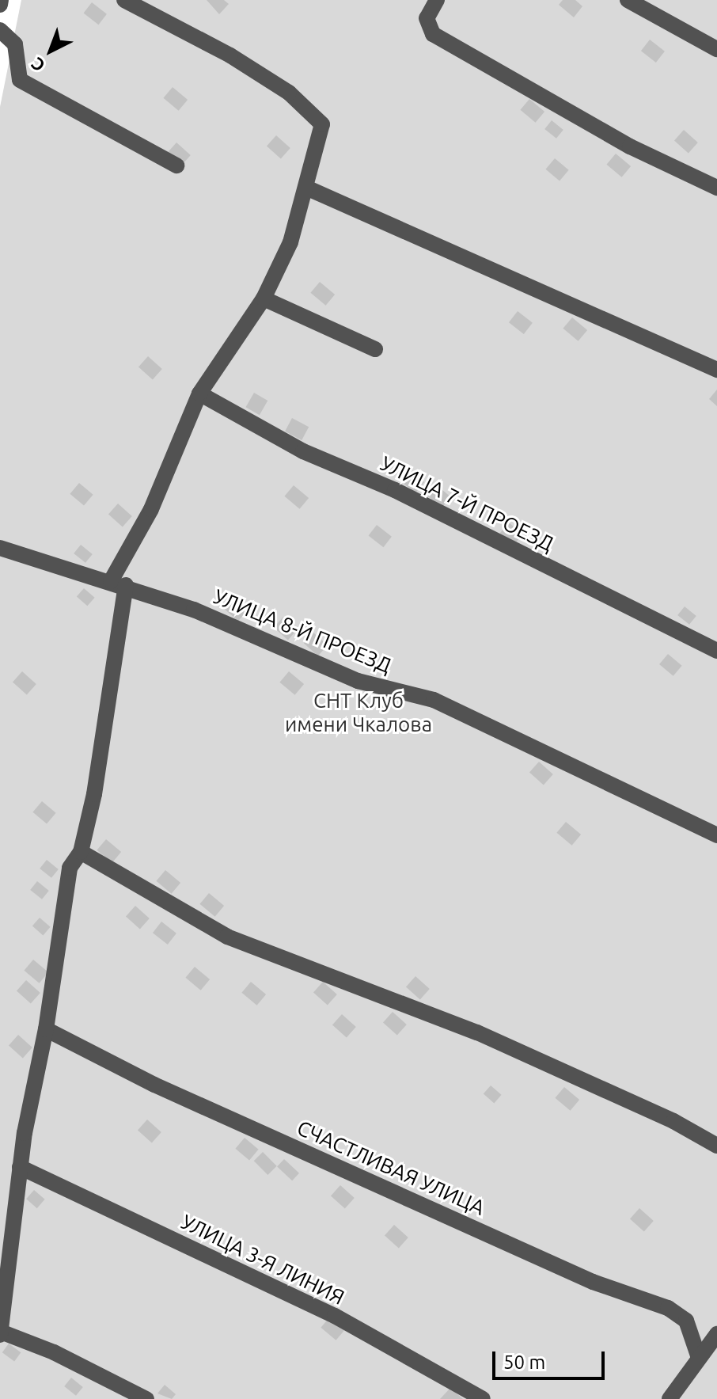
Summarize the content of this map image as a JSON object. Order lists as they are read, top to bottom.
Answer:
{
  "streets": {
    "street": [
      "УЛИЦА 7-Й ПРОЕЗД",
      "УЛИЦА 8-Й ПРОЕЗД",
      "СЧАСТЛИВАЯ УЛИЦА",
      "УЛИЦА 3-Я ЛИНИЯ"
    ]
  },
  "parks": ["СНТ Клуб имени Чкалова"],
  "scale_bar": "50 m",
  "north": "bottom left"
}
